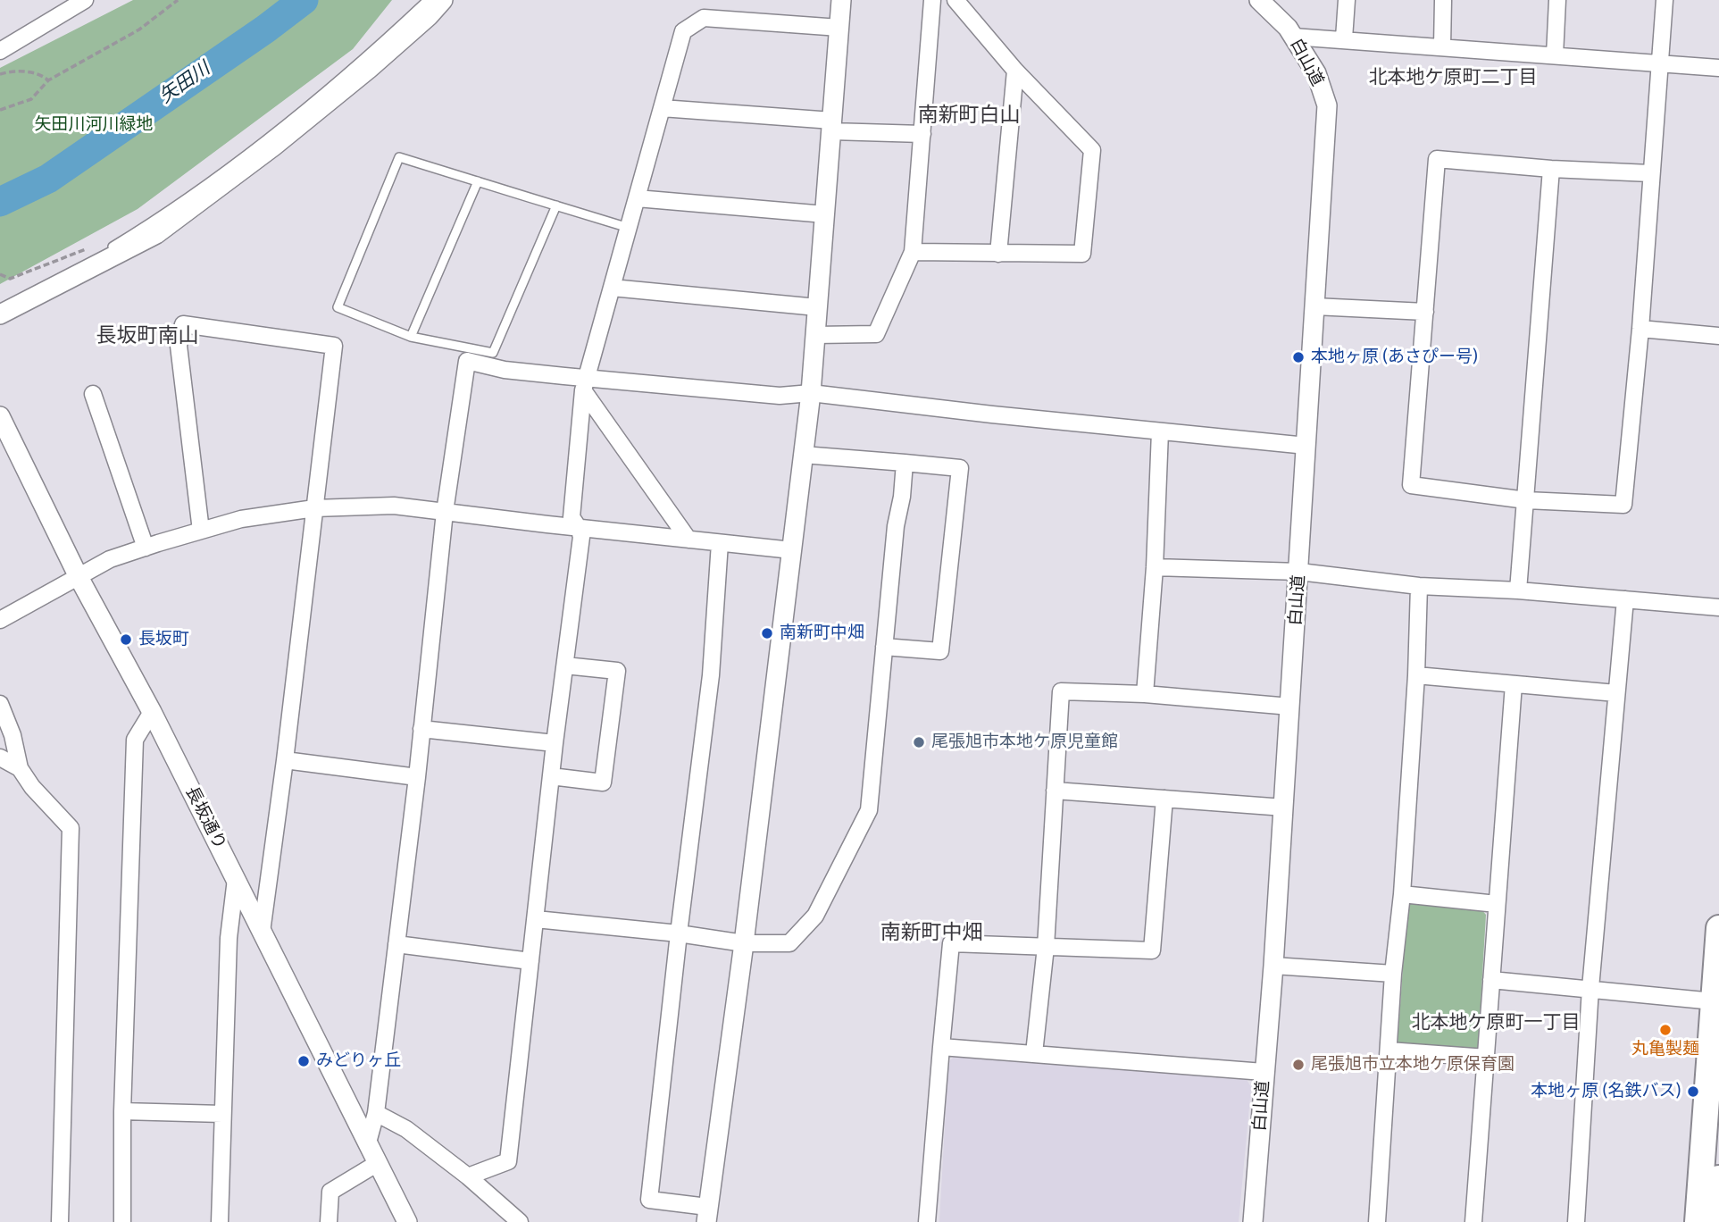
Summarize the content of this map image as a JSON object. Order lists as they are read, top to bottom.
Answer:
{
  "streets": {
    "street": ["白山道", "長坂通り"]
  },
  "districts": [
    "北本地ケ原町二丁目",
    "南新町白山",
    "長坂町南山",
    "南新町中畑",
    "北本地ケ原町一丁目"
  ],
  "water": ["矢田川"],
  "parks": ["矢田川河川緑地"],
  "places": [
    "本地ヶ原 (あさぴー号)",
    "南新町中畑",
    "長坂町",
    "尾張旭市本地ケ原児童館",
    "丸亀製麺",
    "みどりヶ丘",
    "尾張旭市立本地ケ原保育園",
    "本地ヶ原 (名鉄バス)"
  ]
}
